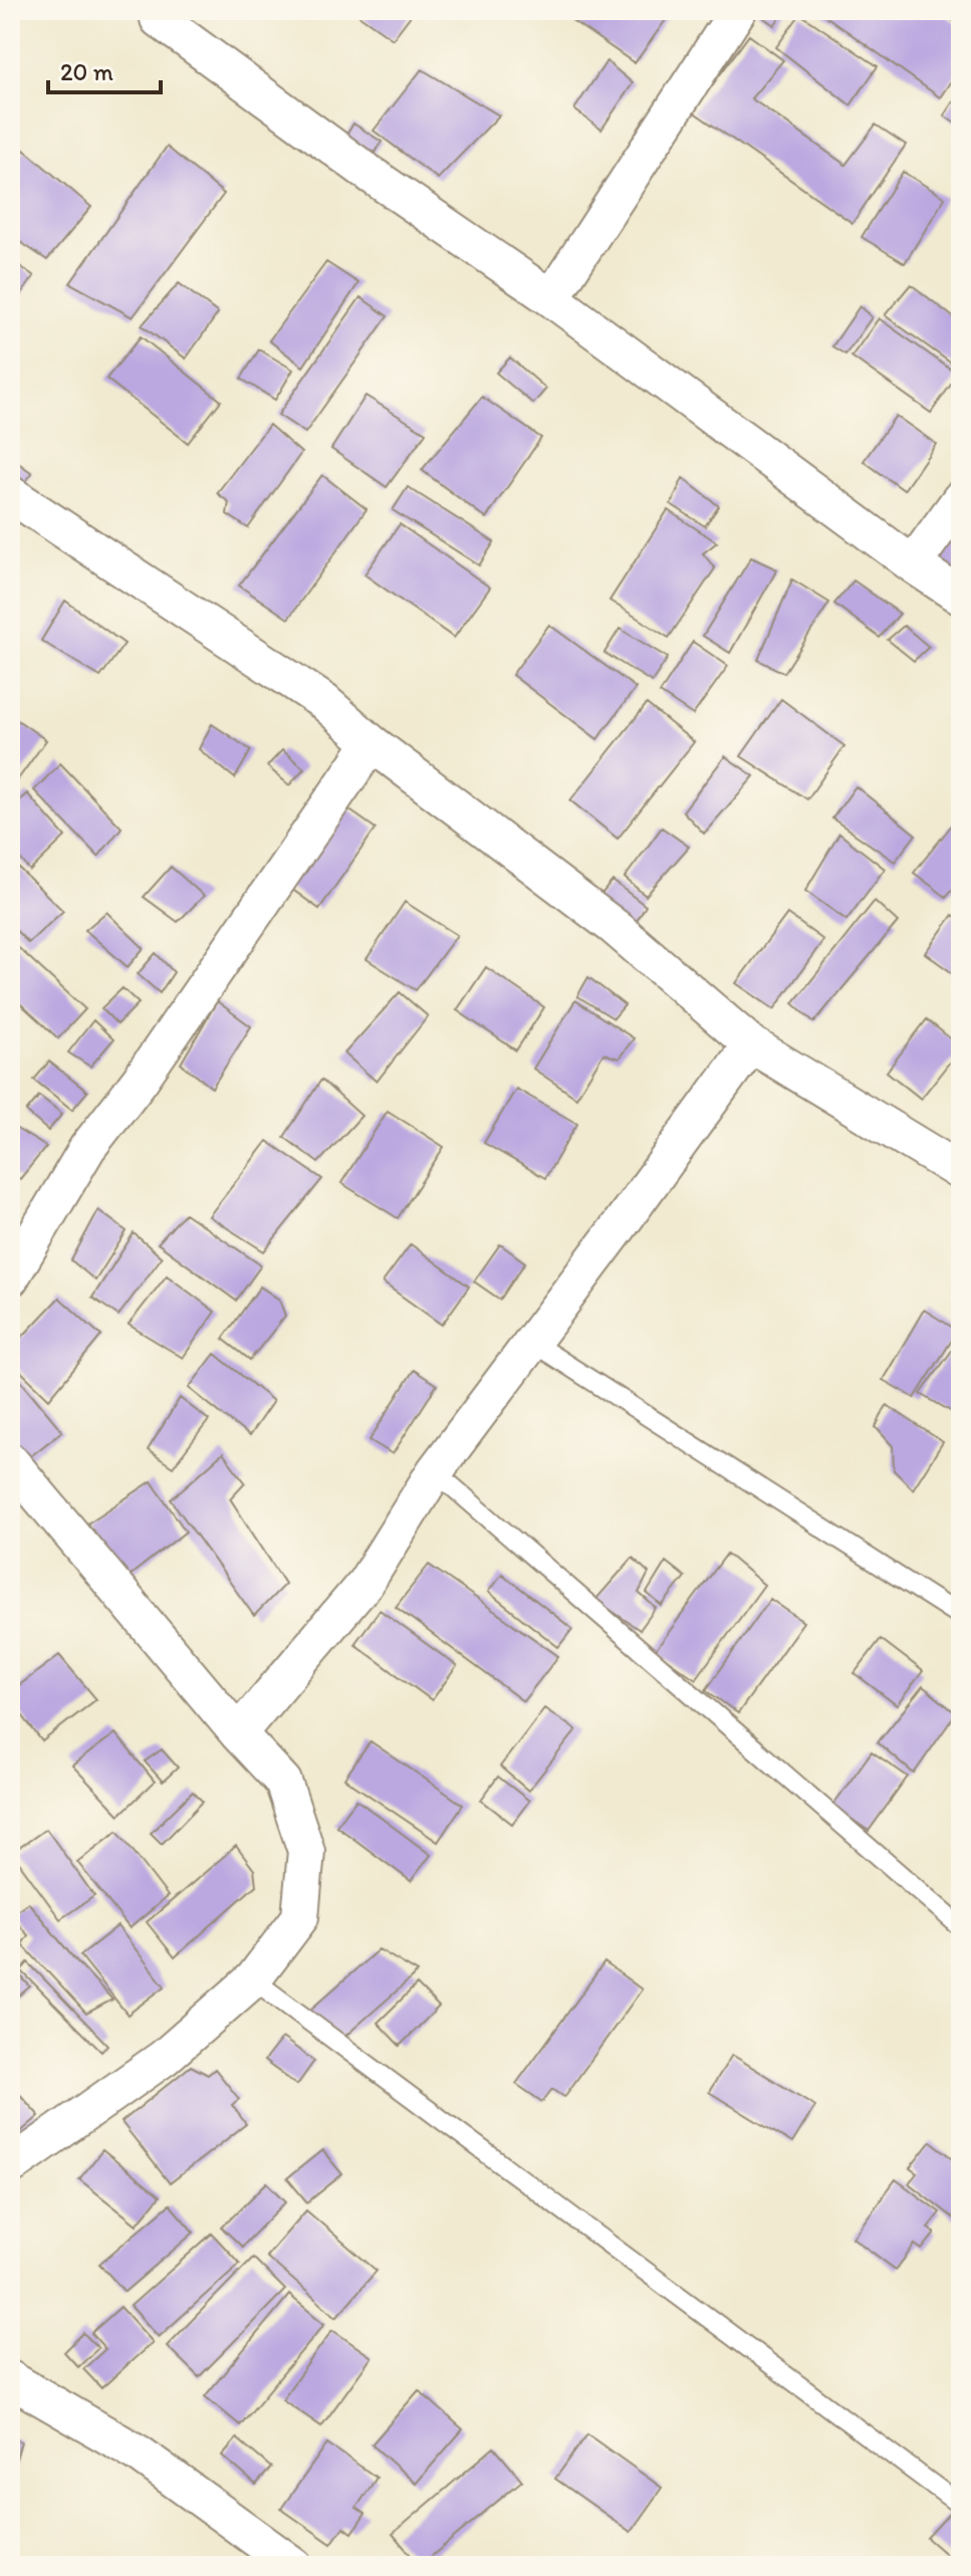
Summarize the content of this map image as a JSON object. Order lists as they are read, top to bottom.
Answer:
{
  "scale_bar": "20 m"
}
